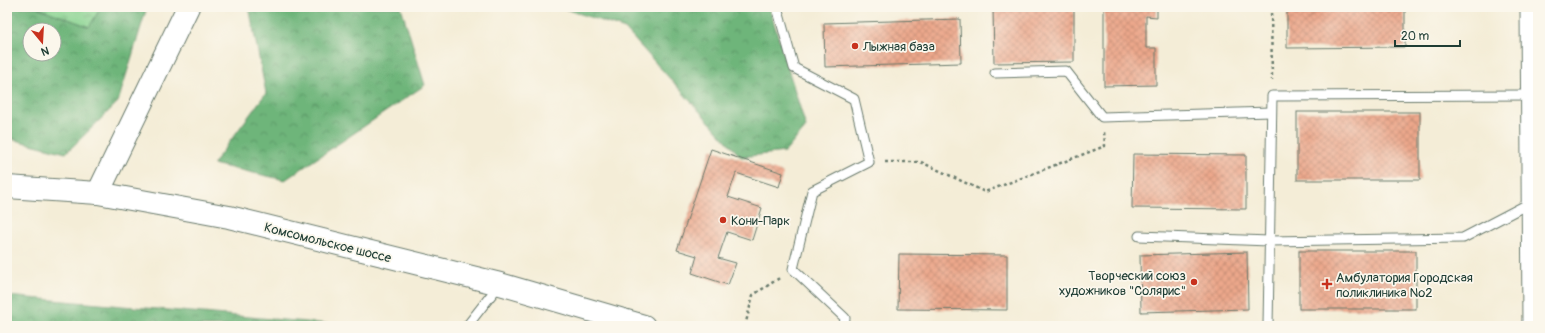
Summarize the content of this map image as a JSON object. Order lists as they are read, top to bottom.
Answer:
{
  "streets": {
    "main road": ["Комсомольское шоссе"]
  },
  "places": {
    "other": ["Лыжная база", "Кони-Парк", "Творческий союз художников \"Солярис\""],
    "health": ["Амбулатория Городская поликлиника №2"]
  },
  "scale_bar": "20 m",
  "north": "bottom"
}
